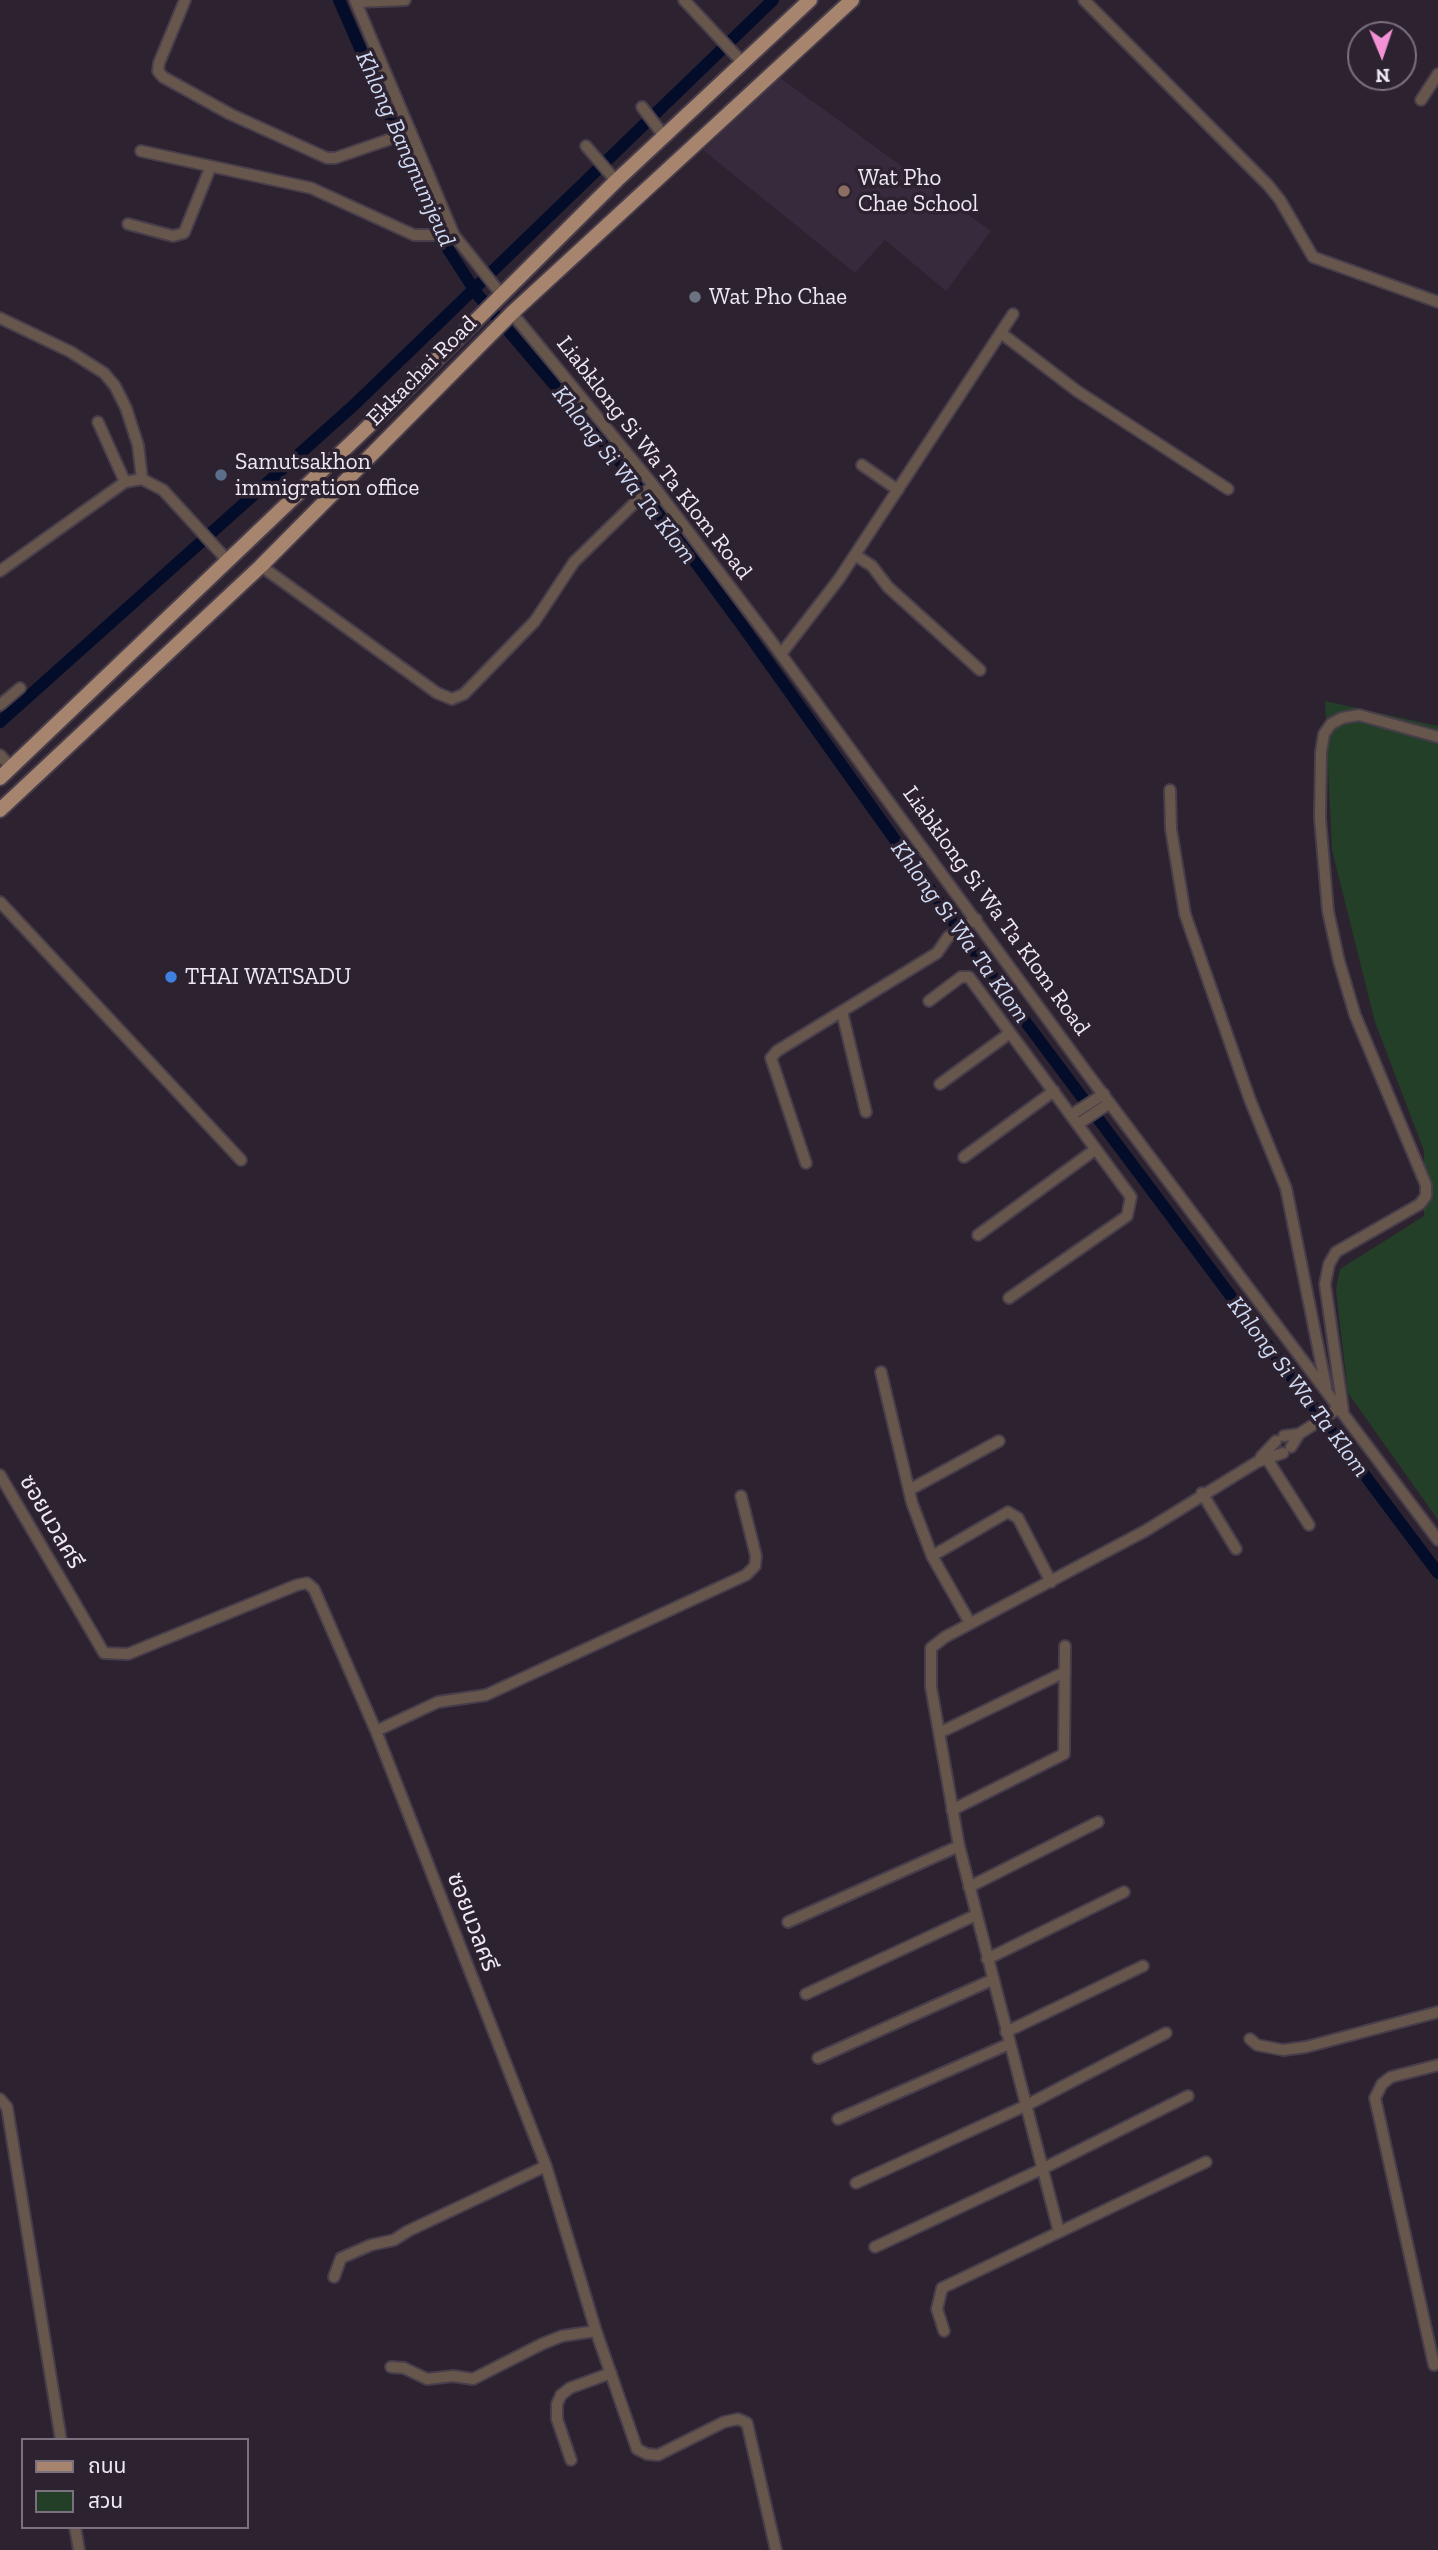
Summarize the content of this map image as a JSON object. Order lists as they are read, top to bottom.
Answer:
{
  "streets": {
    "main road": ["Ekkachai Road"],
    "street": ["Liabklong Si Wa Ta Klom Road", "ซอยนวลศรี"]
  },
  "crossings": [
    ["Ekkachai Road", "Liabklong Si Wa Ta Klom Road"]
  ],
  "water": ["Khlong Bangnumjeud", "Khlong Si Wa Ta Klom"],
  "places": [
    "Wat Pho Chae School",
    "Wat Pho Chae",
    "Samutsakhon immigration office",
    "THAI WATSADU"
  ],
  "legend": ["ถนน", "สวน"],
  "north": "bottom"
}
